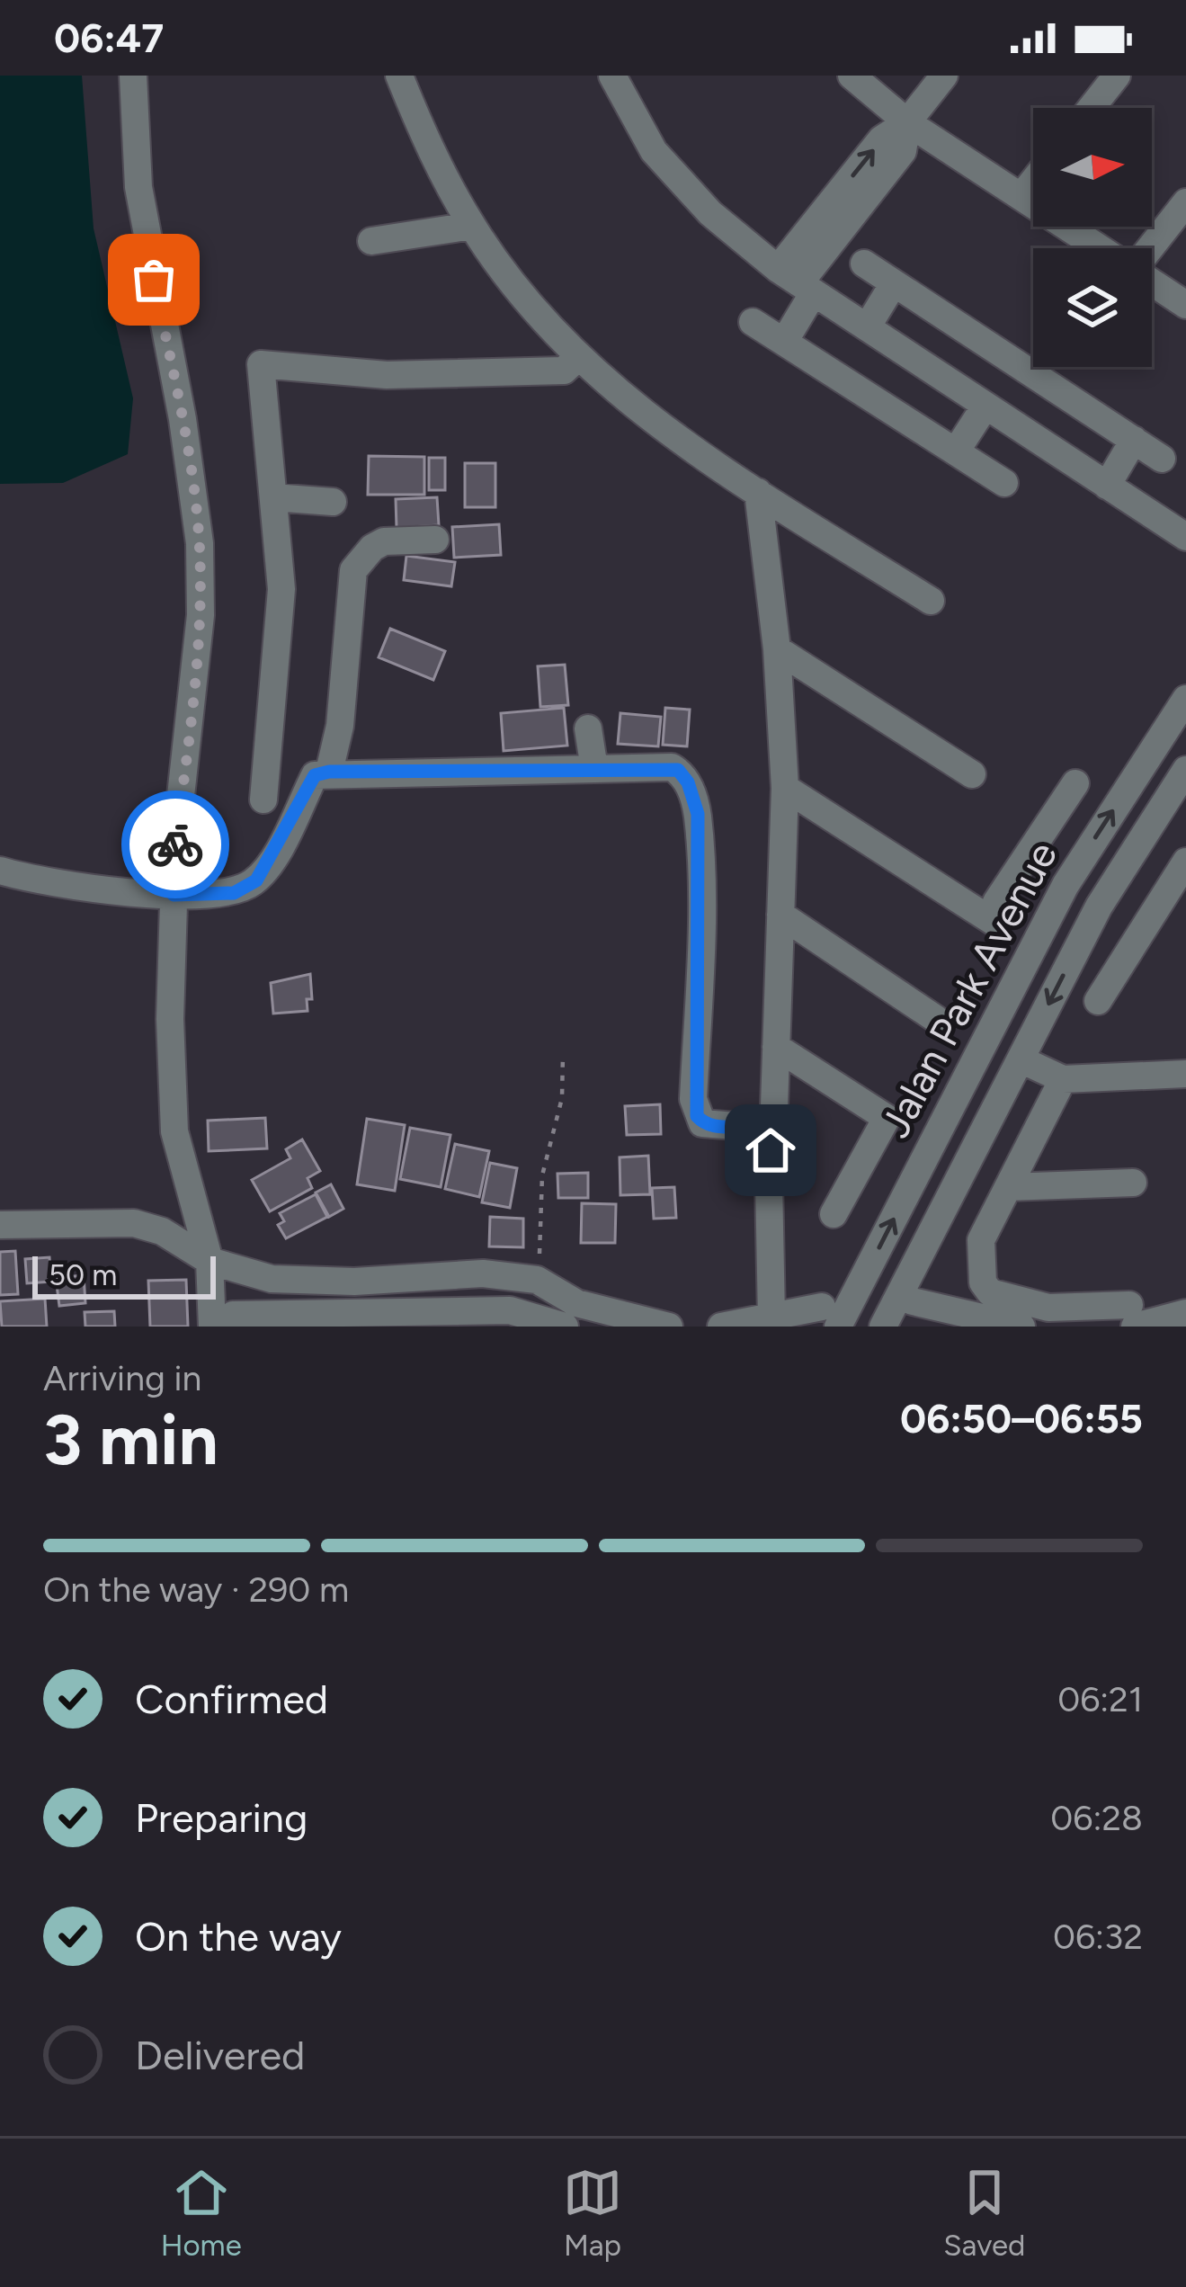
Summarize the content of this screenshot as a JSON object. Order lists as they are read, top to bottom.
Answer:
{
  "streets": {
    "street": ["Jalan Park Avenue"]
  },
  "scale_bar": "50 m",
  "north": "right",
  "page": {
    "status": "06:47",
    "scale": "50 m",
    "heading": ["3 min", "Arriving in", "06:50–06:55"],
    "bar": "On the way · 290 m",
    "list": [
      ["Confirmed", "06:21"],
      ["Preparing", "06:28"],
      ["On the way", "06:32"],
      "Delivered"
    ],
    "tabs": ["Home", "Map", "Saved"]
  }
}
